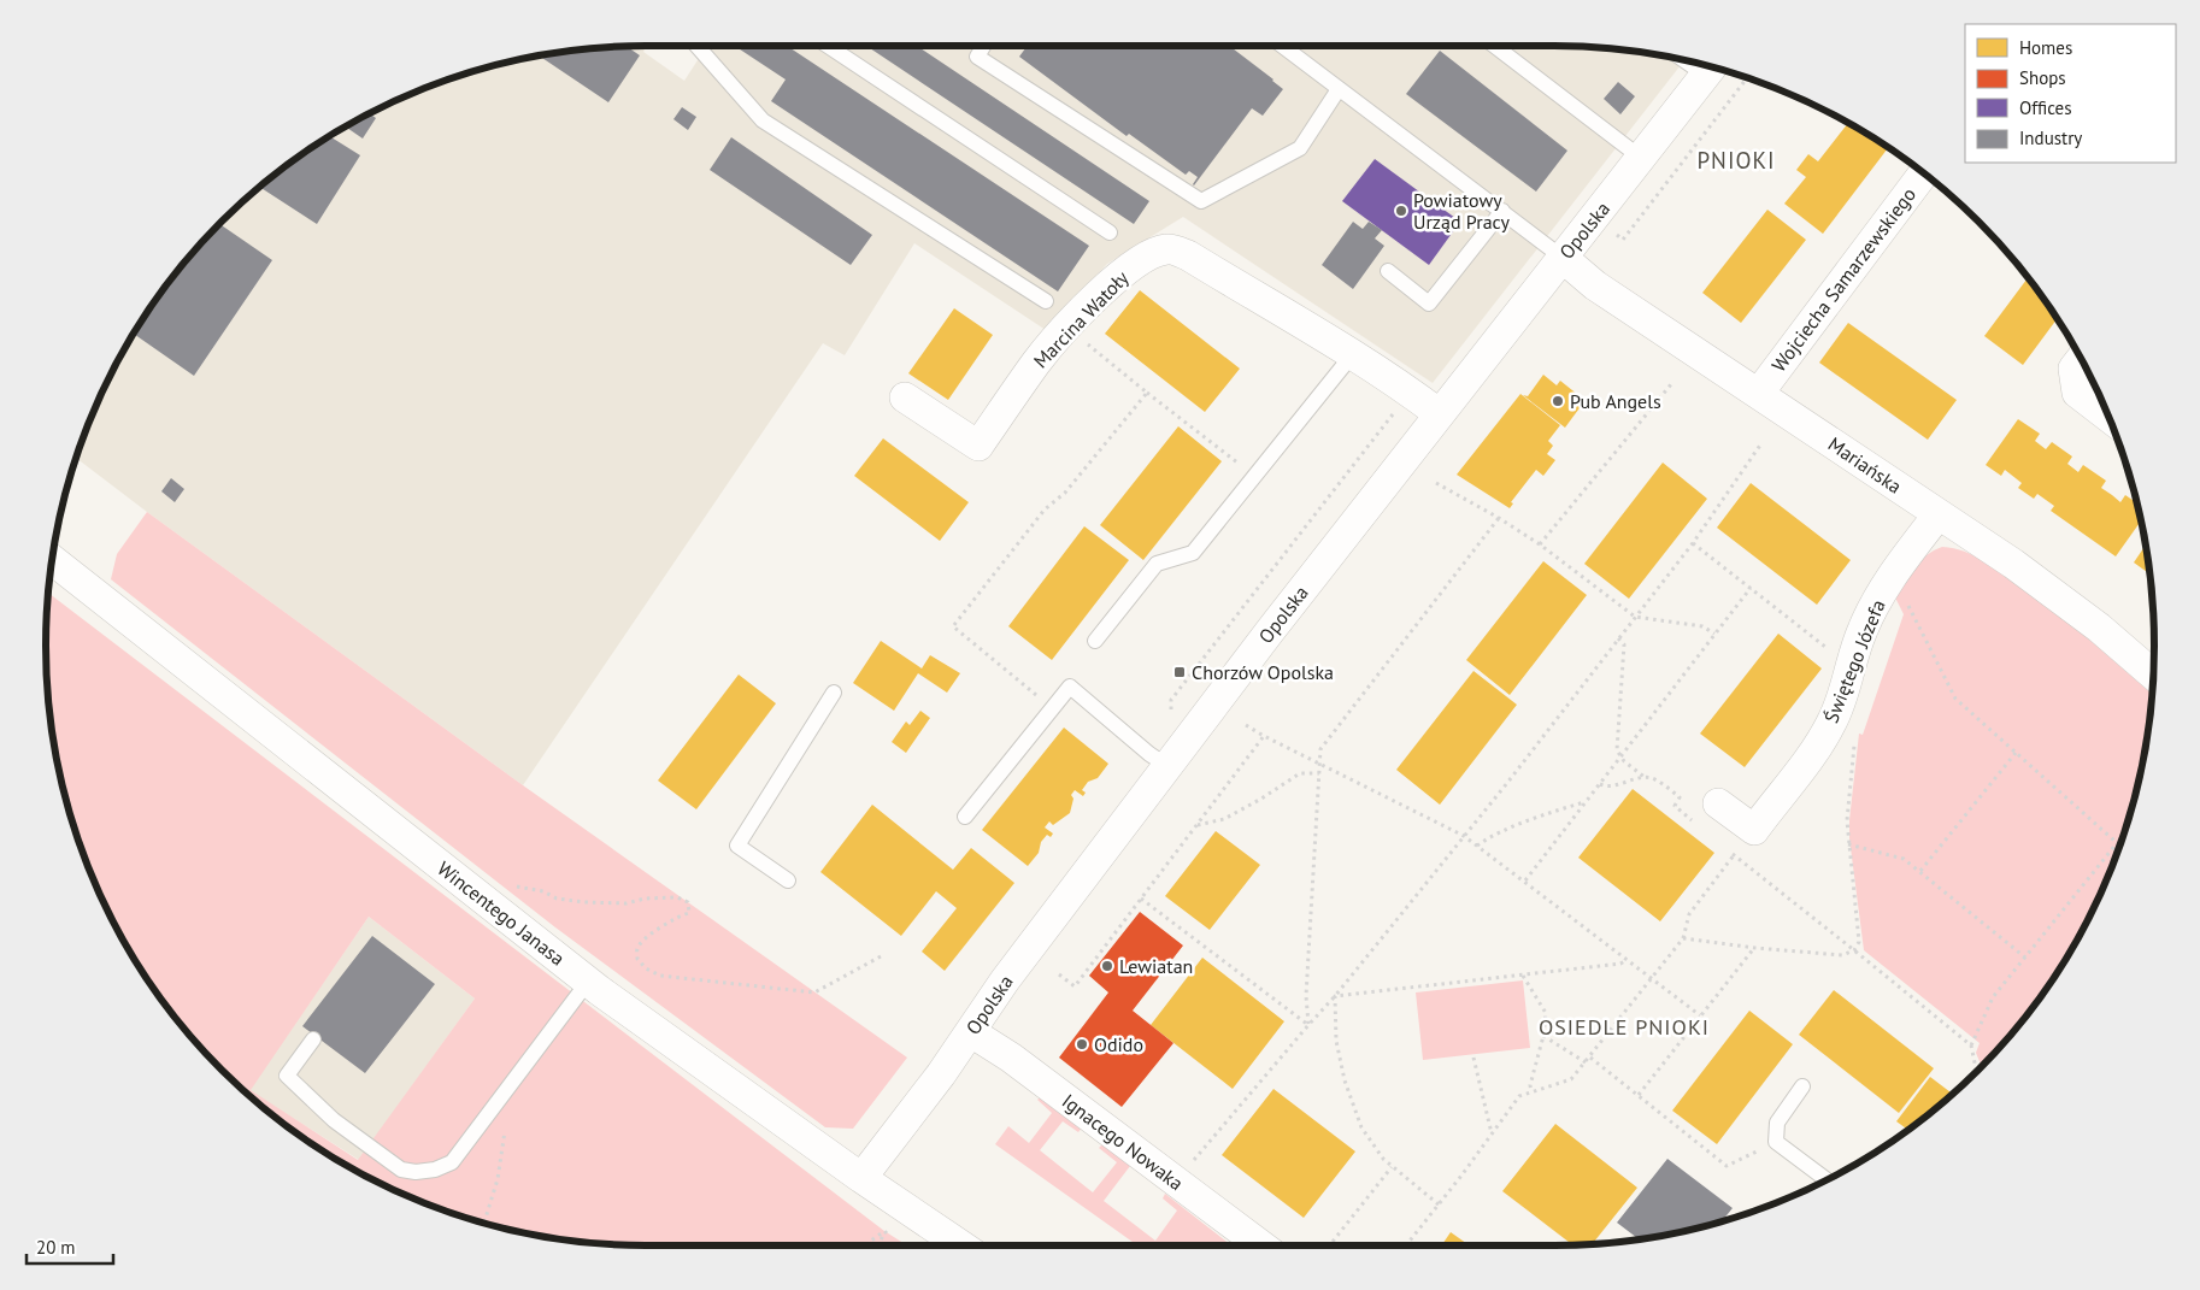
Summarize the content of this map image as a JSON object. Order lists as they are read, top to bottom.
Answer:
{
  "streets": {
    "street": [
      "Opolska",
      "Wojciecha Samarzewskiego",
      "Marcina Watoły",
      "Mariańska",
      "Świętego Józefa",
      "Wincentego Janasa",
      "Ignacego Nowaka"
    ]
  },
  "crossings": [
    ["Opolska", "Marcina Watoły"],
    ["Opolska", "Mariańska"],
    ["Opolska", "Wincentego Janasa"],
    ["Opolska", "Ignacego Nowaka"],
    ["Wojciecha Samarzewskiego", "Mariańska"],
    ["Mariańska", "Świętego Józefa"]
  ],
  "districts": ["PNIOKI", "OSIEDLE PNIOKI"],
  "places": {
    "other": [
      "Powiatowy Urząd Pracy",
      "Pub Angels",
      "Lewiatan",
      "Odido"
    ],
    "transit": ["Chorzów Opolska"]
  },
  "legend": [
    "Homes",
    "Shops",
    "Offices",
    "Industry"
  ],
  "scale_bar": "20 m"
}
